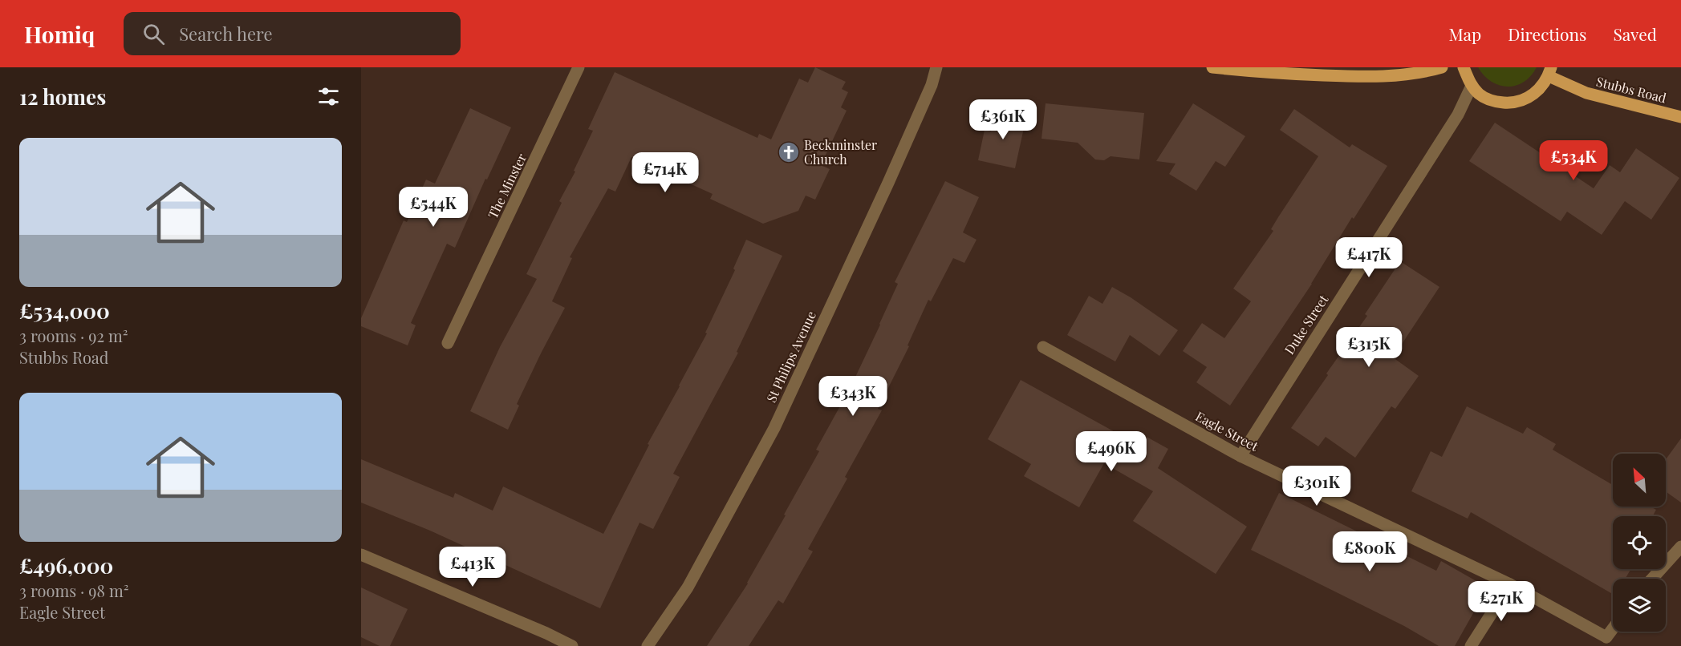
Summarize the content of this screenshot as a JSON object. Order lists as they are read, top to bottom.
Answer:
{
  "streets": {
    "main road": ["Stubbs Road"],
    "street": [
      "The Minster",
      "Duke Street",
      "St Philips Avenue",
      "Eagle Street"
    ]
  },
  "crossings": [
    ["Duke Street", "Eagle Street"]
  ],
  "places": {
    "church": ["Beckminster Church"]
  },
  "north": "top left",
  "page": {
    "header": "Homiq",
    "search": "Search here",
    "nav": ["Map", "Directions", "Saved"],
    "heading": "12 homes",
    "price": [
      "£361K",
      "£534K",
      "£714K",
      "£544K",
      "£417K",
      "£315K",
      "£343K",
      "£496K",
      "£301K",
      "£800K",
      "£413K",
      "£271K"
    ],
    "list": [
      {
        "name": "£534,000",
        "note": "3 rooms · 92 m² · Stubbs Road"
      },
      {
        "name": "£496,000",
        "note": "3 rooms · 98 m² · Eagle Street"
      }
    ]
  }
}
